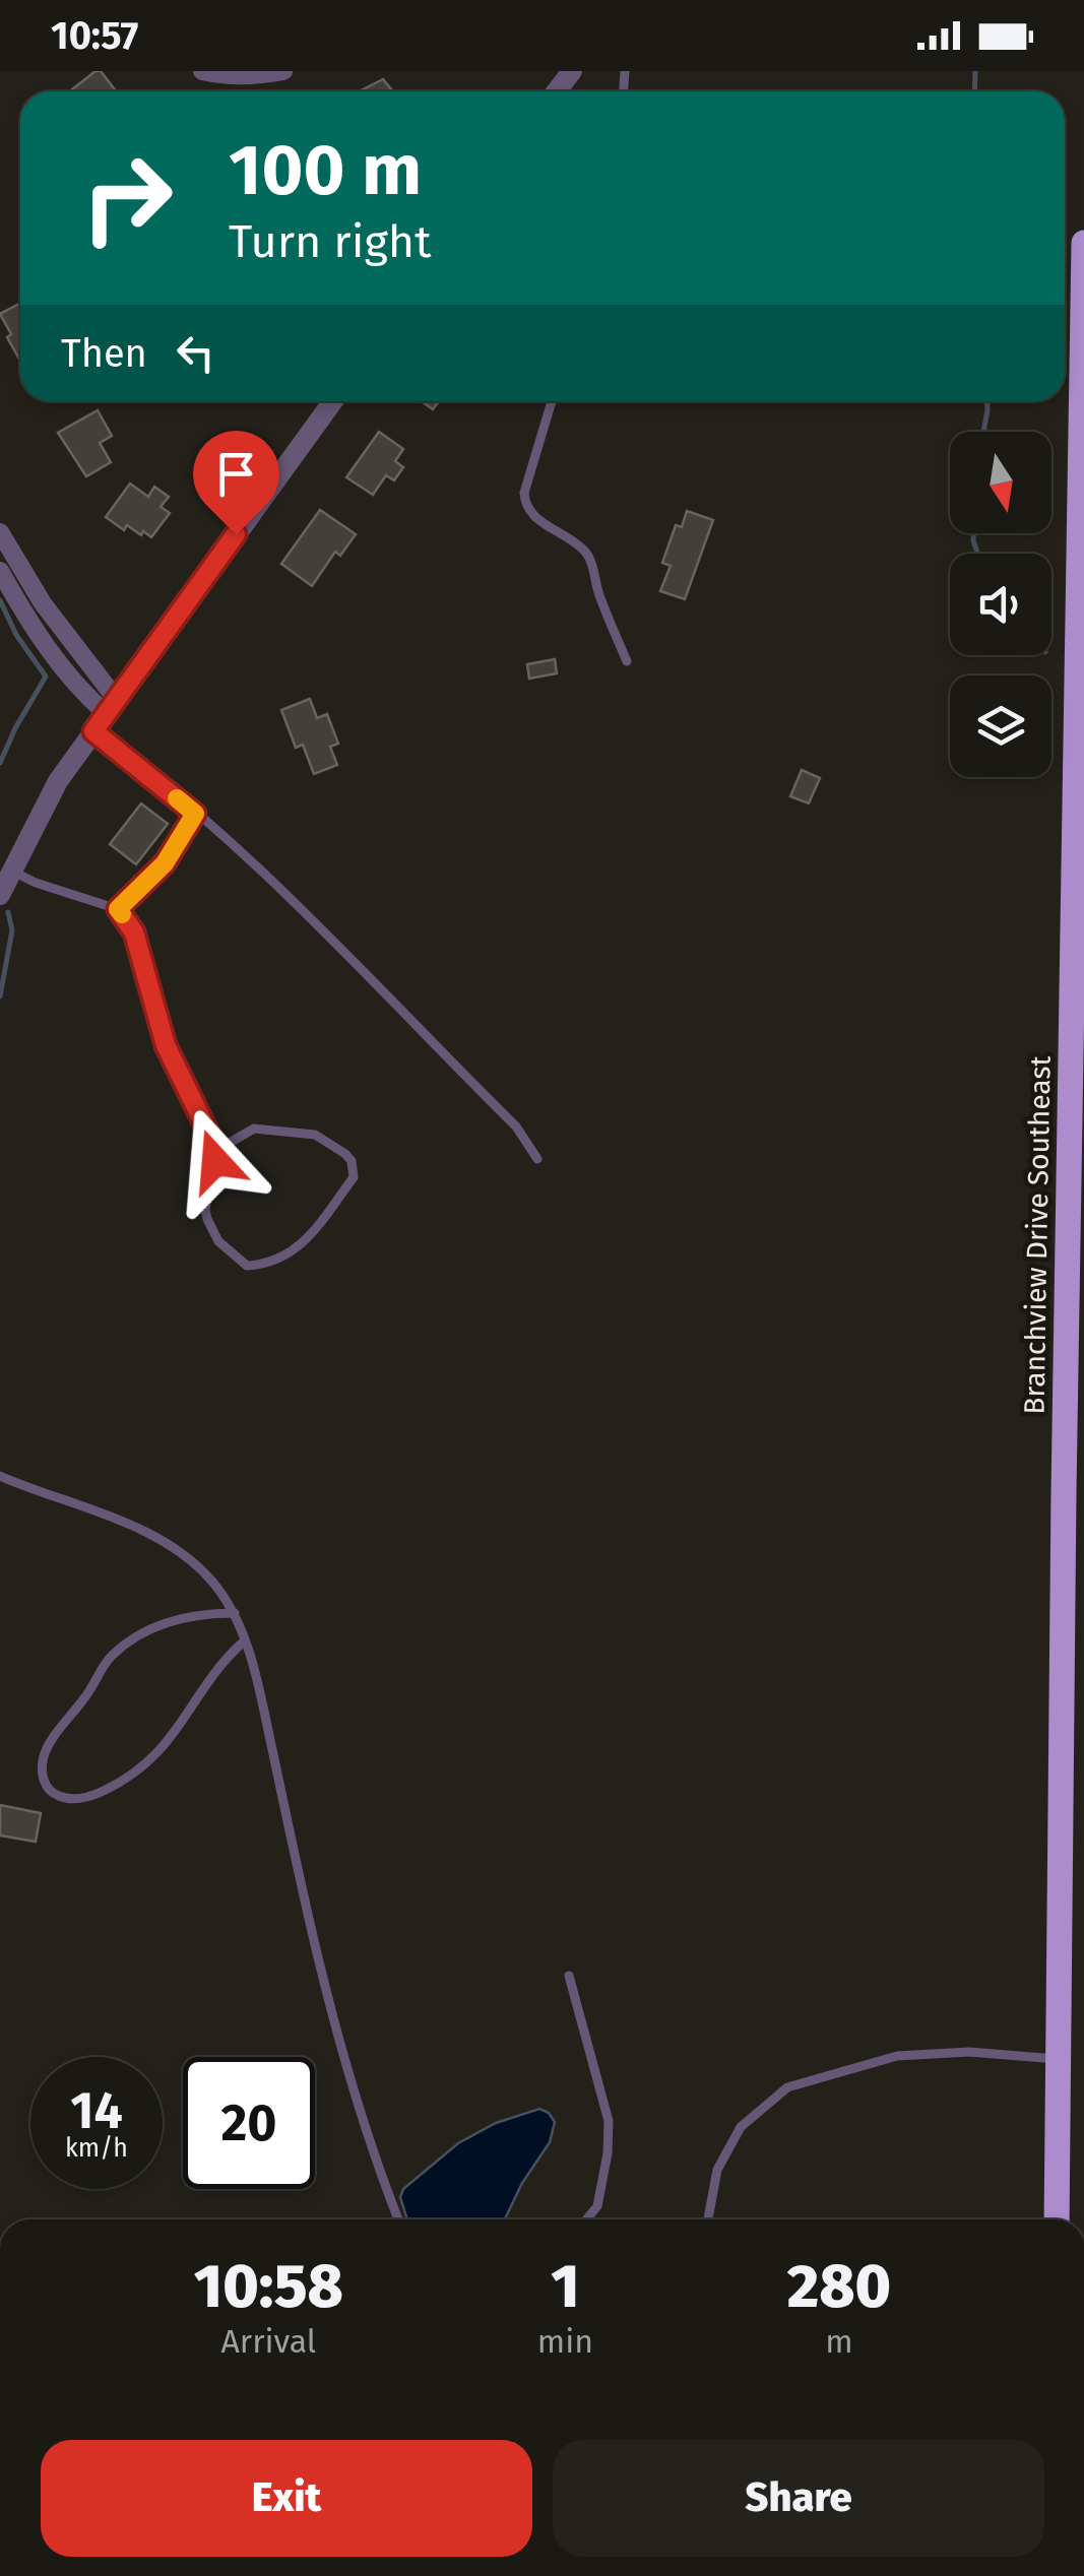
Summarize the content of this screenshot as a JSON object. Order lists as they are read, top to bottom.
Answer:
{
  "streets": {
    "main road": ["Branchview Drive Southeast"]
  },
  "north": "bottom",
  "page": {
    "status": "10:57",
    "turn": ["100 m", "Turn right"],
    "then": "Then",
    "speed": "14 km/h",
    "limit": "20",
    "eta": [
      "10:58",
      "Arrival",
      "1",
      "min",
      "280",
      "m"
    ],
    "buttons": ["Exit", "Share"]
  }
}
